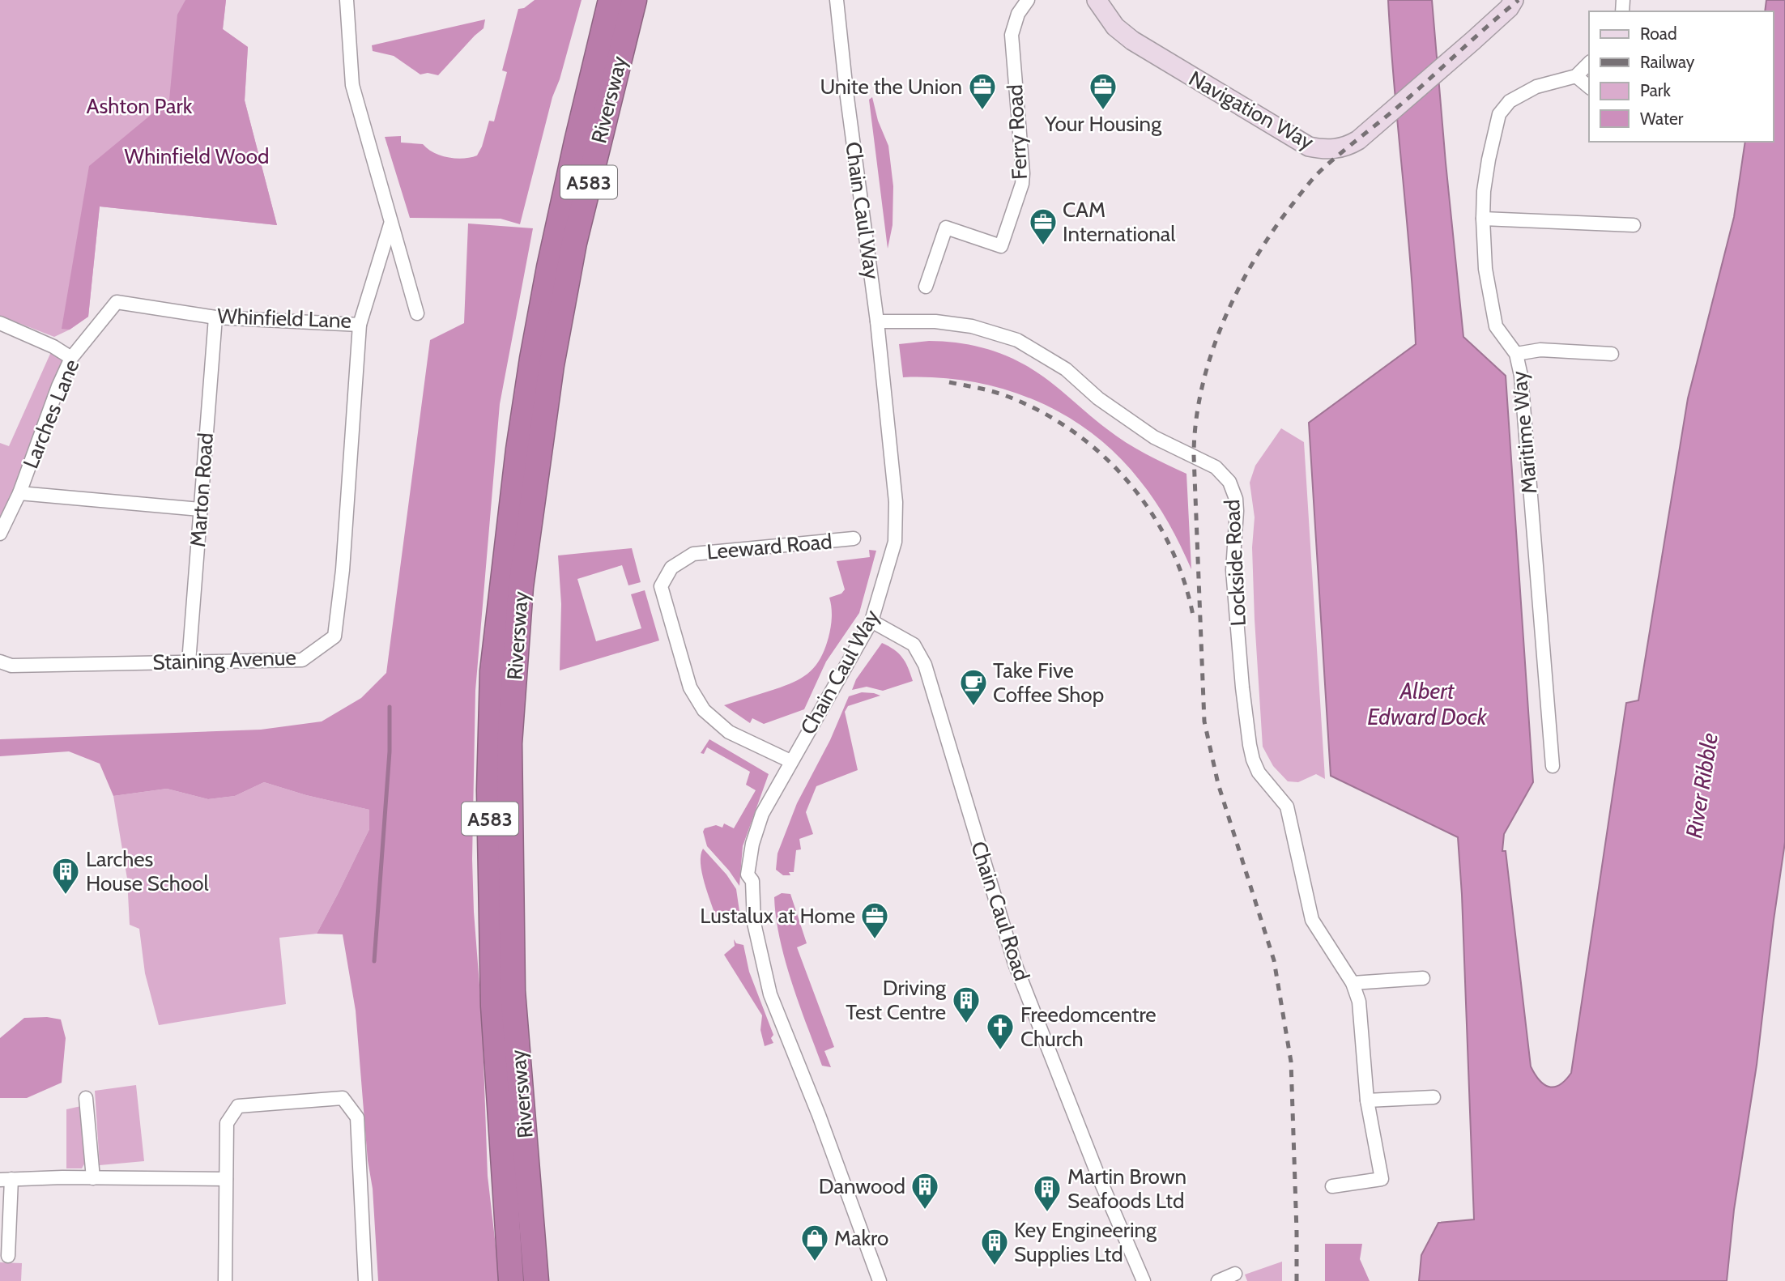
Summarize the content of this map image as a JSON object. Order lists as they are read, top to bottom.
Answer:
{
  "streets": {
    "highway": ["Riversway", "A583"],
    "street": [
      "Navigation Way",
      "Ferry Road",
      "Chain Caul Way",
      "Whinfield Lane",
      "Larches Lane",
      "Maritime Way",
      "Marton Road",
      "Leeward Road",
      "Lockside Road",
      "Staining Avenue",
      "Chain Caul Road"
    ]
  },
  "crossings": [
    ["Chain Caul Way", "Leeward Road"],
    ["Chain Caul Way", "Lockside Road"],
    ["Chain Caul Way", "Chain Caul Road"],
    ["Whinfield Lane", "Larches Lane"],
    ["Whinfield Lane", "Marton Road"],
    ["Whinfield Lane", "Staining Avenue"],
    ["Marton Road", "Staining Avenue"]
  ],
  "water": ["Albert Edward Dock", "River Ribble"],
  "parks": ["Ashton Park", "Whinfield Wood"],
  "places": {
    "office": [
      "Unite the Union",
      "Your Housing",
      "CAM International",
      "Lustalux at Home"
    ],
    "cafe": ["Take Five Coffee Shop"],
    "building": [
      "Larches House School",
      "Driving Test Centre",
      "Danwood",
      "Martin Brown Seafoods Ltd",
      "Key Engineering Supplies Ltd"
    ],
    "church": ["Freedomcentre Church"],
    "shop": ["Makro"]
  },
  "legend": [
    "Road",
    "Railway",
    "Park",
    "Water"
  ]
}
